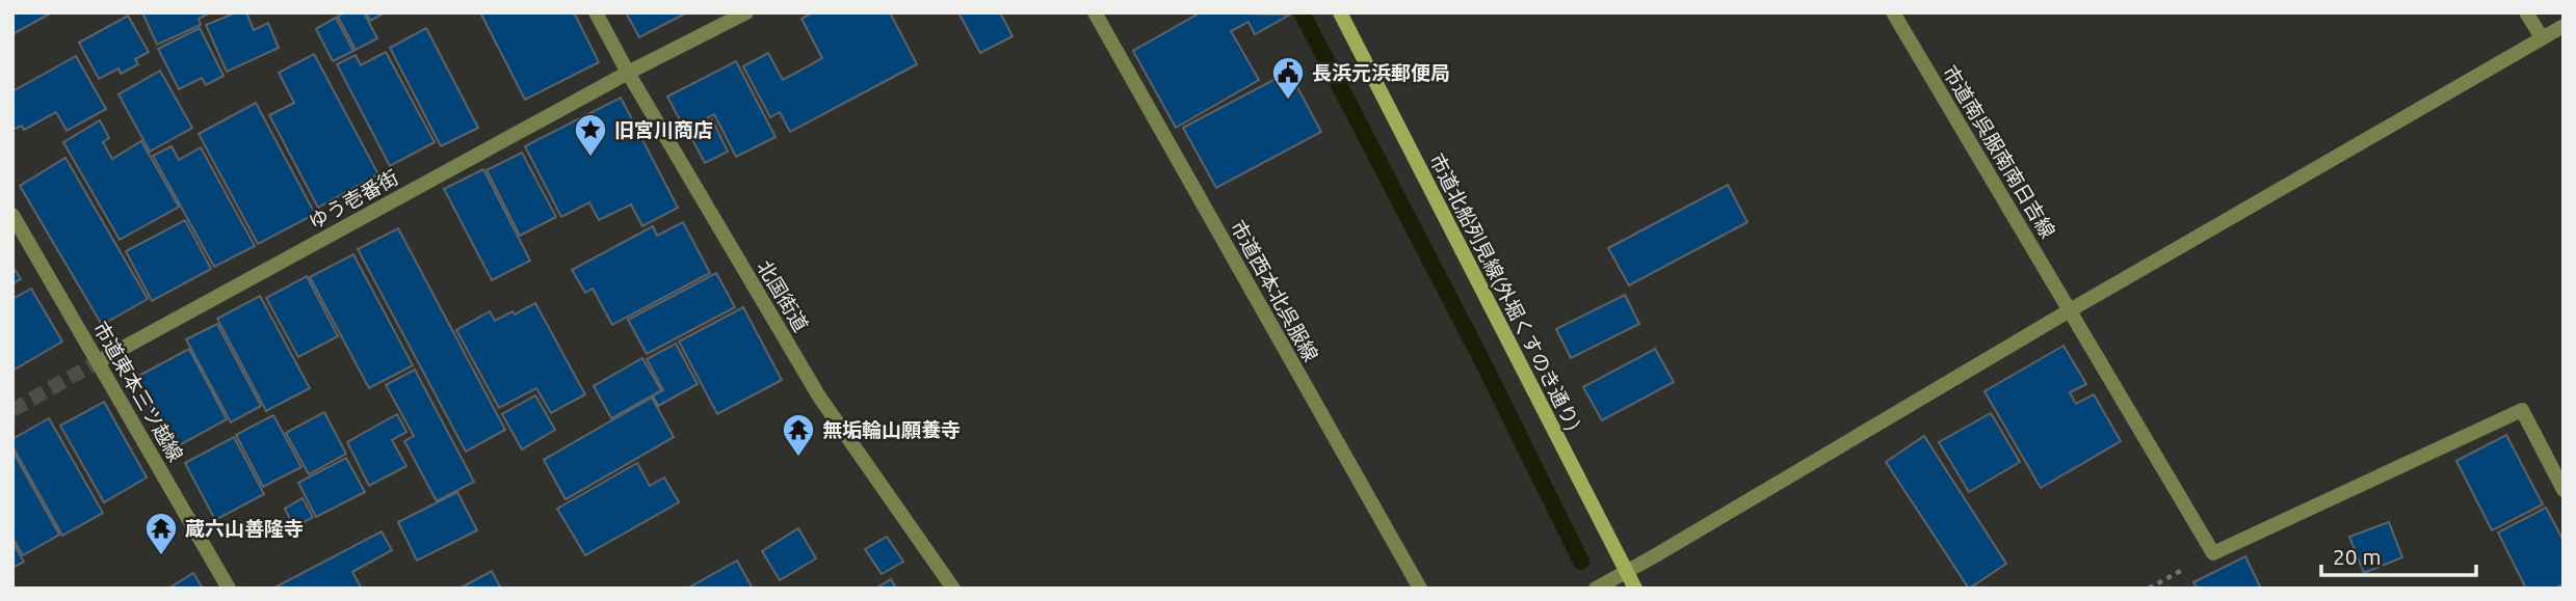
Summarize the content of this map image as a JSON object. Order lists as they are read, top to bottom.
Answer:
{
  "streets": {
    "street": [
      "市道南呉服南南日吉線",
      "ゆう壱番街",
      "市道西本北呉服線",
      "市道北船列見線(外堀くすのき通り)",
      "北国街道",
      "市道東本三ツ越線"
    ]
  },
  "crossings": [
    ["ゆう壱番街", "北国街道"],
    ["ゆう壱番街", "市道東本三ツ越線"]
  ],
  "places": {
    "public building": ["長浜元浜郵便局"],
    "place": ["旧宮川商店"],
    "temple": ["無垢輪山願養寺", "蔵六山善隆寺"]
  },
  "scale_bar": "20 m"
}
